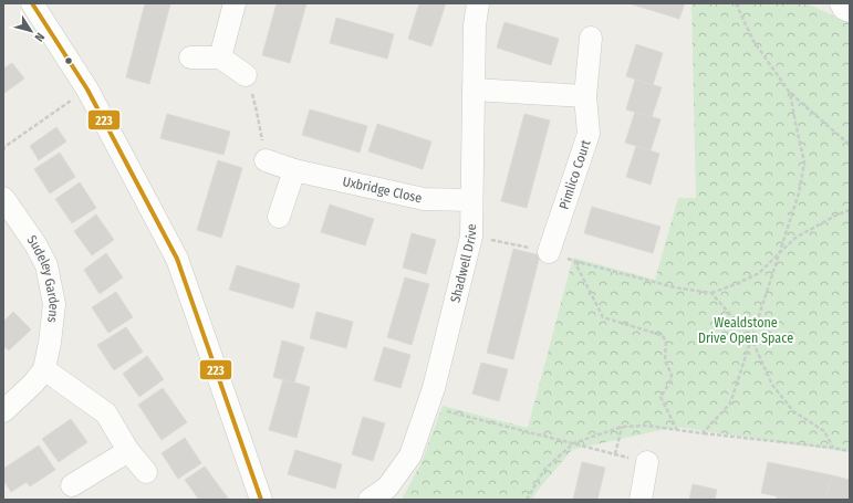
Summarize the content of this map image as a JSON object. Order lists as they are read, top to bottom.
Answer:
{
  "streets": {
    "street": [
      "Pimlico Court",
      "Uxbridge Close",
      "Shadwell Drive",
      "Sudeley Gardens"
    ]
  },
  "crossings": [
    ["Uxbridge Close", "Shadwell Drive"]
  ],
  "parks": ["Wealdstone Drive Open Space"],
  "lines": ["transit line 223"],
  "north": "bottom right"
}
